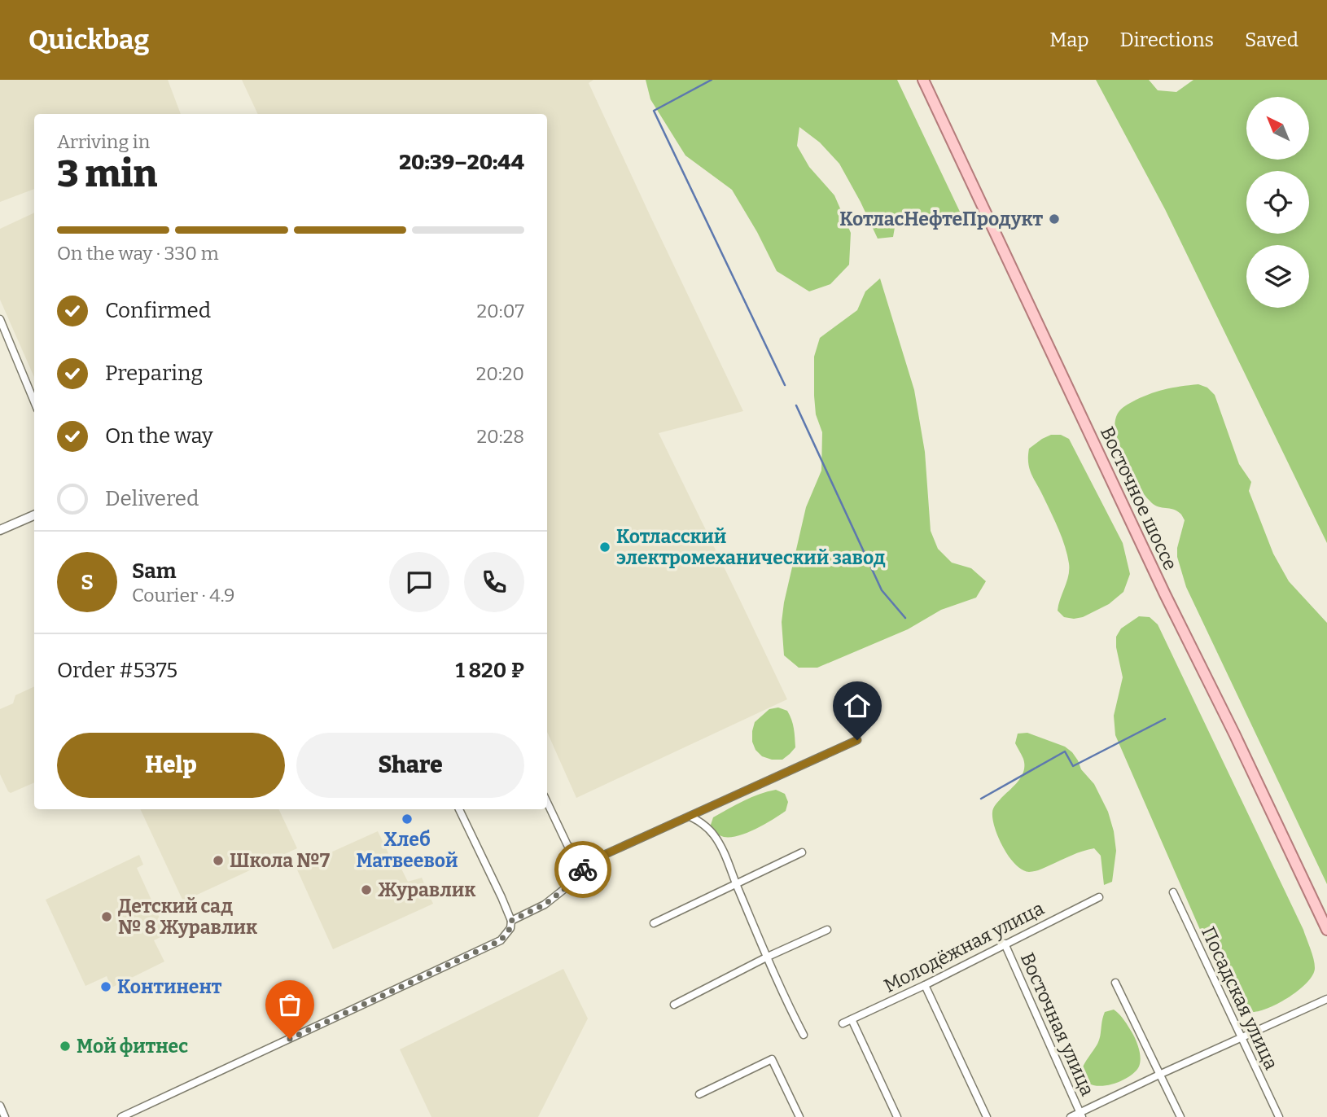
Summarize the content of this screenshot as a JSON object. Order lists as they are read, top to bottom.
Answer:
{
  "streets": {
    "main road": ["Восточное шоссе"],
    "street": ["Молодёжная улица", "Посадская улица", "Восточная улица"]
  },
  "crossings": [
    ["Молодёжная улица", "Восточная улица"]
  ],
  "places": [
    "КотласНефтеПродукт",
    "Котласский электромеханический завод",
    "Хлеб Матвеевой",
    "Школа №7",
    "Журавлик",
    "Детский сад № 8 Журавлик",
    "Континент",
    "Мой фитнес"
  ],
  "north": "top left",
  "page": {
    "header": "Quickbag",
    "nav": ["Map", "Directions", "Saved"],
    "heading": ["3 min", "Arriving in", "20:39–20:44"],
    "panel": [
      "Sam",
      "Courier · 4.9",
      "Order #5375",
      "1 820 ₽"
    ],
    "bar": "On the way · 330 m",
    "list": [
      ["Confirmed", "20:07"],
      ["Preparing", "20:20"],
      ["On the way", "20:28"],
      "Delivered"
    ],
    "round": "S",
    "buttons": ["Help", "Share"]
  }
}
